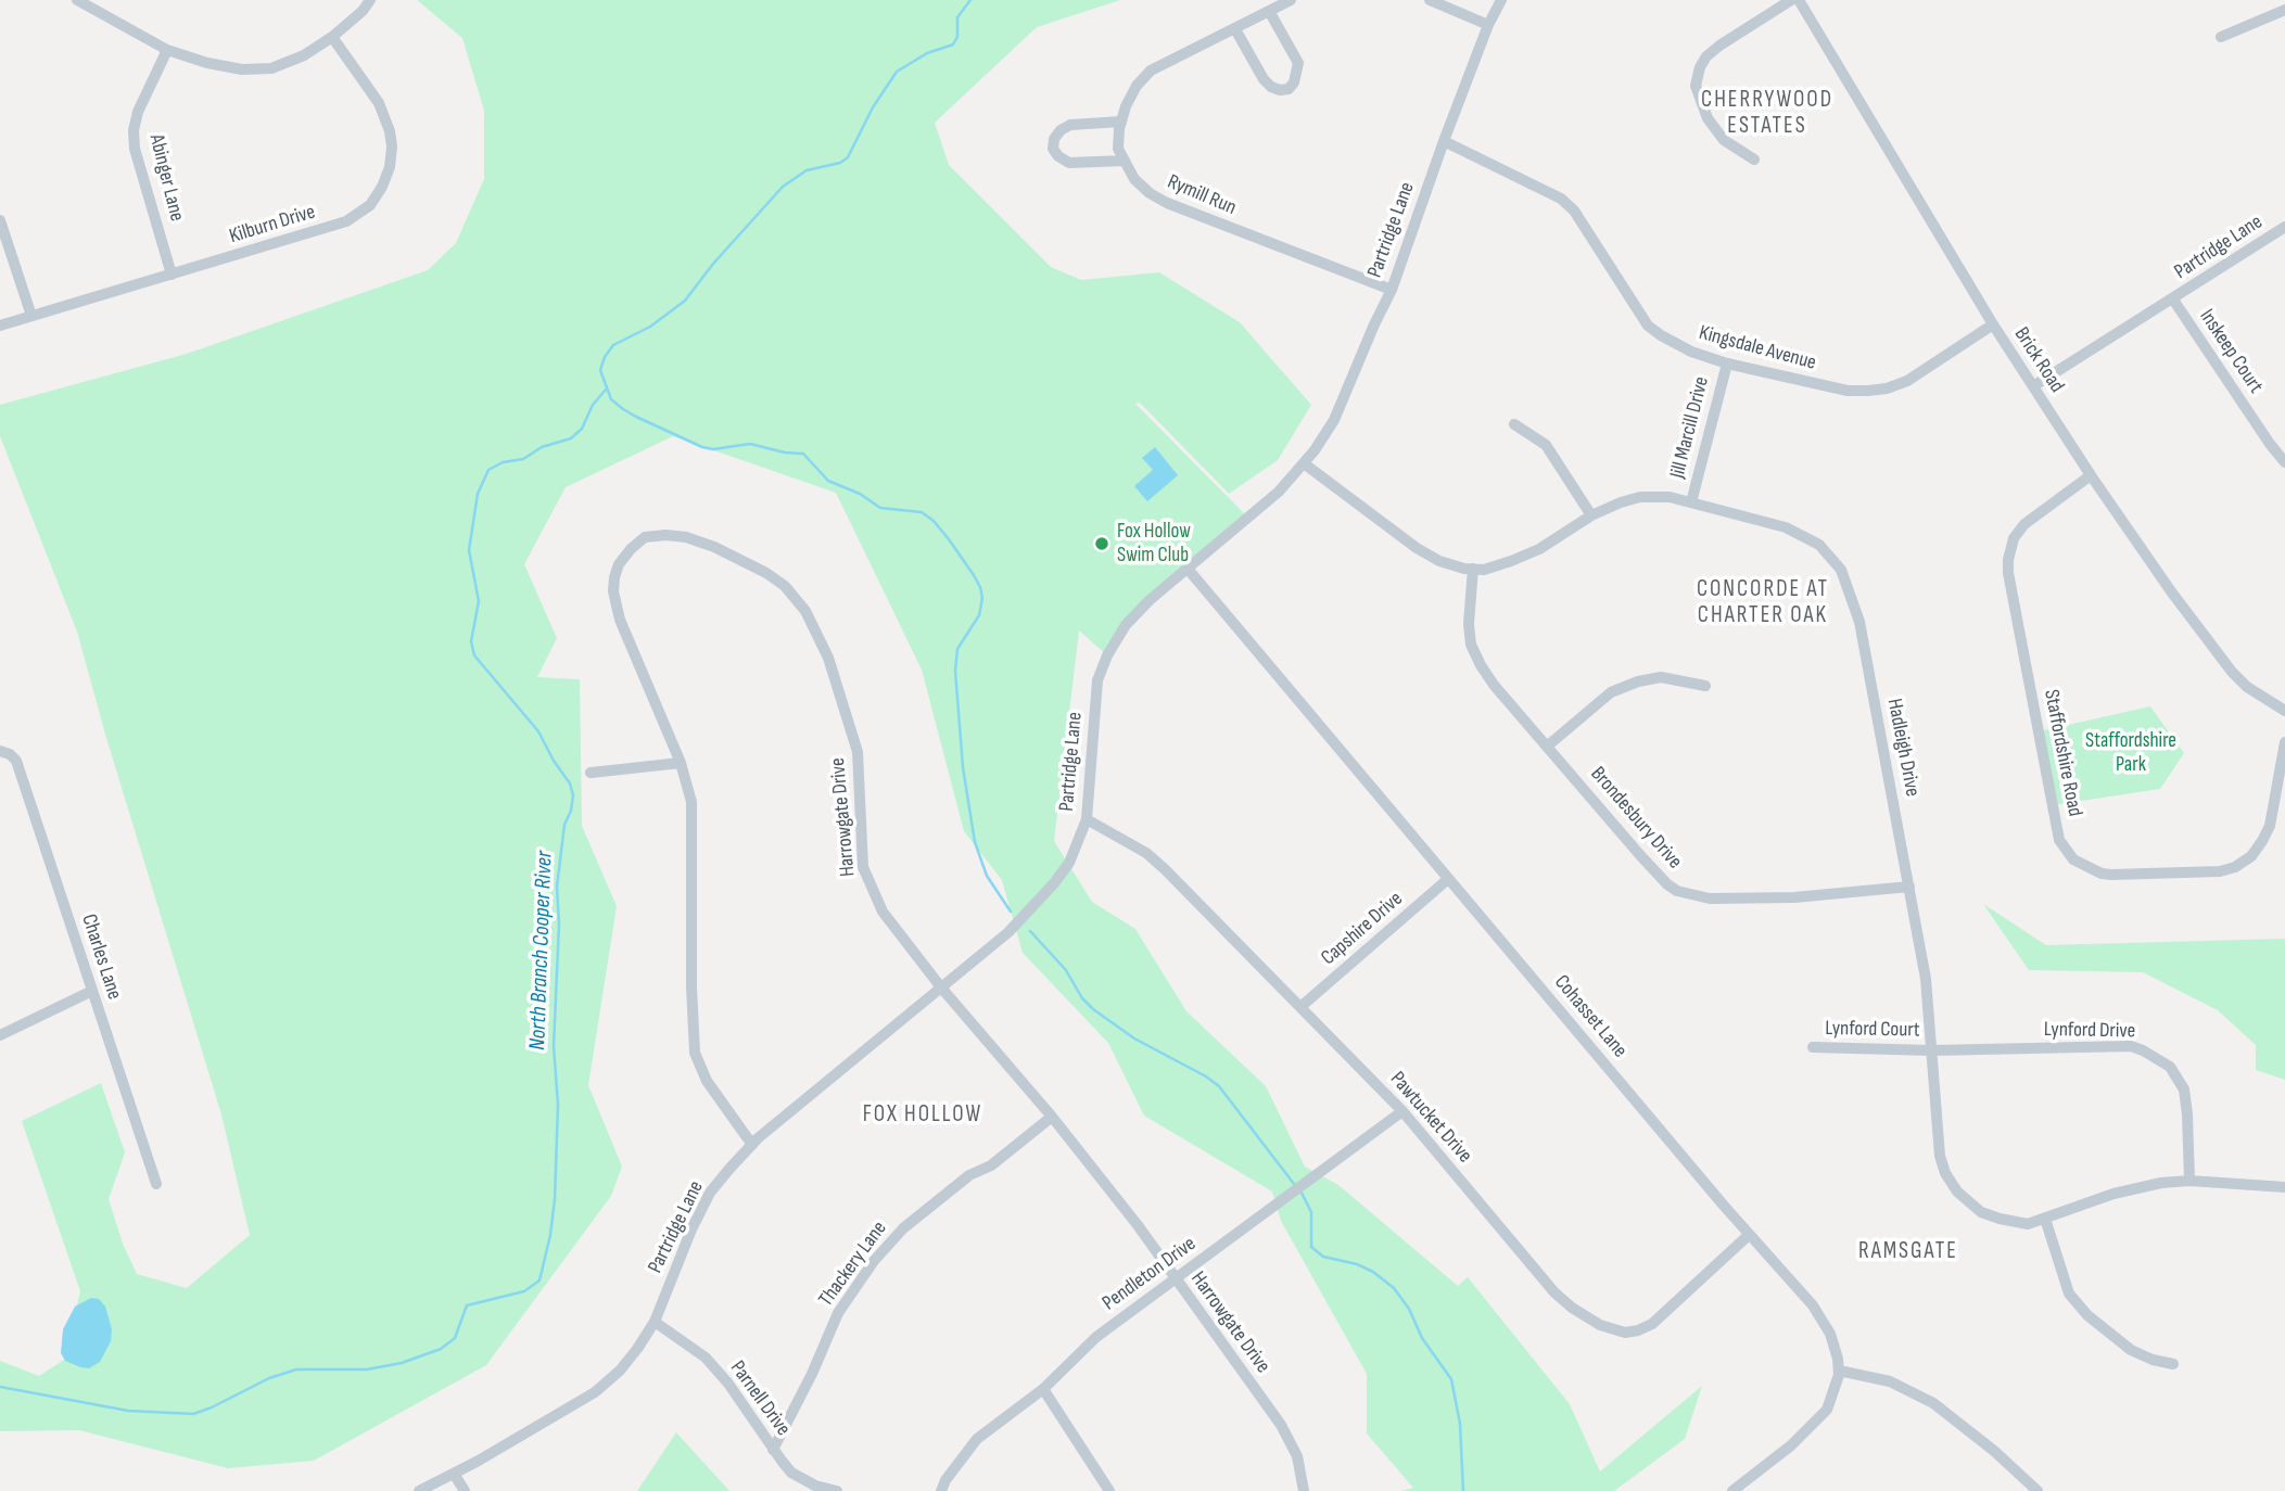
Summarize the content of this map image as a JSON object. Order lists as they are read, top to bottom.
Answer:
{
  "streets": {
    "street": [
      "Abinger Lane",
      "Rymill Run",
      "Kilburn Drive",
      "Partridge Lane",
      "Kingsdale Avenue",
      "Inskeep Court",
      "Brick Road",
      "Jill Marcill Drive",
      "Hadleigh Drive",
      "Staffordshire Road",
      "Harrowgate Drive",
      "Brondesbury Drive",
      "Capshire Drive",
      "Charles Lane",
      "Cohasset Lane",
      "Lynford Court",
      "Lynford Drive",
      "Pawtucket Drive",
      "Thackery Lane",
      "Pendleton Drive",
      "Parnell Drive"
    ]
  },
  "crossings": [
    ["Abinger Lane", "Kilburn Drive"],
    ["Rymill Run", "Partridge Lane"],
    ["Partridge Lane", "Kingsdale Avenue"],
    ["Partridge Lane", "Inskeep Court"],
    ["Partridge Lane", "Brick Road"],
    ["Partridge Lane", "Hadleigh Drive"],
    ["Partridge Lane", "Harrowgate Drive"],
    ["Partridge Lane", "Cohasset Lane"],
    ["Partridge Lane", "Pawtucket Drive"],
    ["Partridge Lane", "Parnell Drive"],
    ["Kingsdale Avenue", "Brick Road"],
    ["Kingsdale Avenue", "Jill Marcill Drive"],
    ["Brick Road", "Staffordshire Road"],
    ["Jill Marcill Drive", "Hadleigh Drive"],
    ["Hadleigh Drive", "Brondesbury Drive"],
    ["Hadleigh Drive", "Lynford Court"],
    ["Hadleigh Drive", "Lynford Drive"],
    ["Harrowgate Drive", "Thackery Lane"],
    ["Harrowgate Drive", "Pendleton Drive"],
    ["Capshire Drive", "Cohasset Lane"],
    ["Capshire Drive", "Pawtucket Drive"],
    ["Cohasset Lane", "Pawtucket Drive"],
    ["Lynford Court", "Lynford Drive"],
    ["Pawtucket Drive", "Pendleton Drive"],
    ["Thackery Lane", "Parnell Drive"]
  ],
  "districts": [
    "CHERRYWOOD ESTATES",
    "CONCORDE AT CHARTER OAK",
    "FOX HOLLOW",
    "RAMSGATE"
  ],
  "water": ["North Branch Cooper River"],
  "parks": ["Staffordshire Park"],
  "places": ["Fox Hollow Swim Club"]
}
